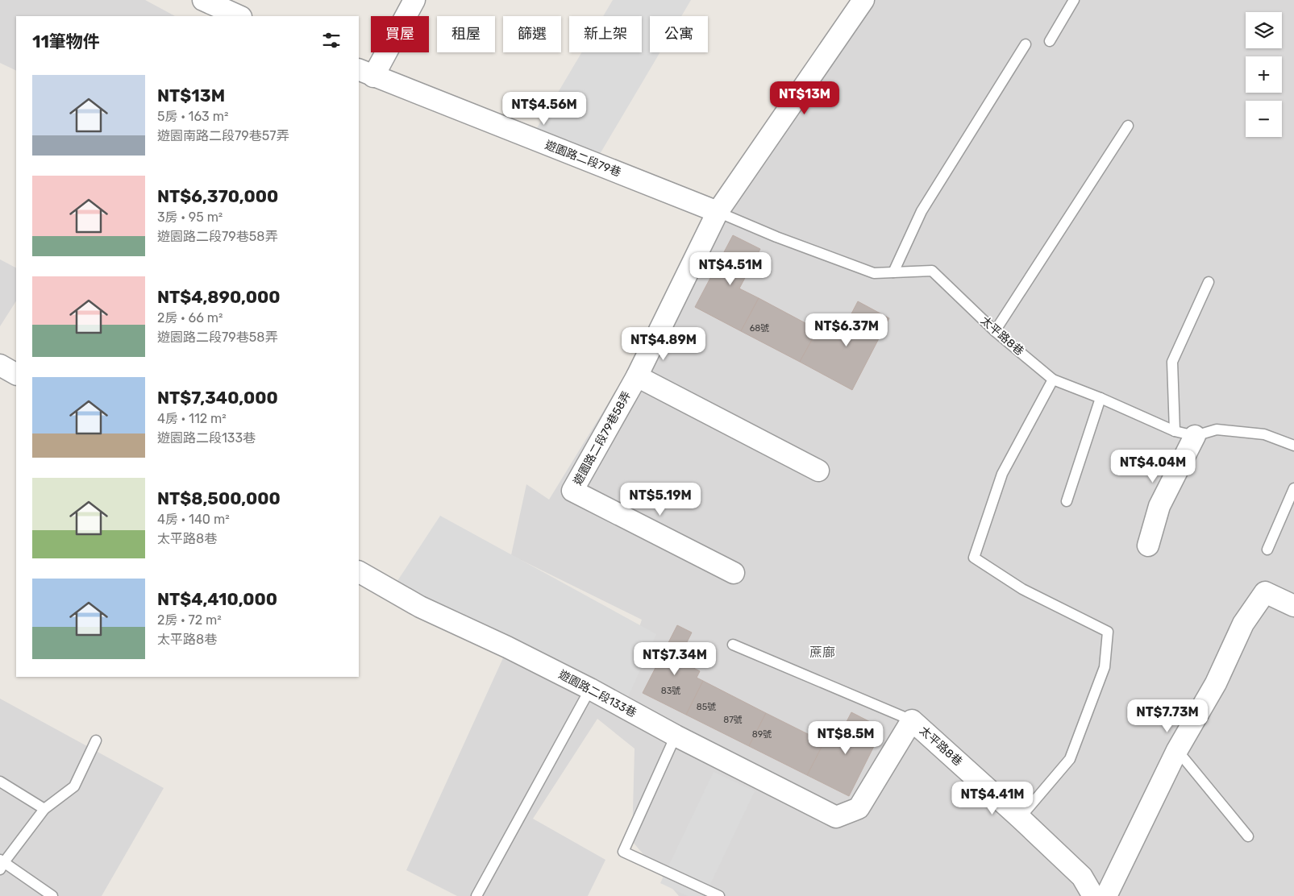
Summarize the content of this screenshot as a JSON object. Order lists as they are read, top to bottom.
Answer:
{
  "streets": {
    "street": [
      "遊園路二段79巷",
      "太平路8巷",
      "遊園路二段79巷58弄",
      "遊園路二段133巷"
    ]
  },
  "crossings": [
    ["遊園路二段79巷", "太平路8巷"],
    ["遊園路二段79巷", "遊園路二段79巷58弄"],
    ["太平路8巷", "遊園路二段79巷58弄"],
    ["太平路8巷", "遊園路二段133巷"]
  ],
  "districts": ["蔗廍"],
  "house_numbers": [
    "68號",
    "83號",
    "85號",
    "87號",
    "89號"
  ],
  "page": {
    "map_buttons": ["+", "−"],
    "chip": [
      "買屋",
      "租屋",
      "篩選",
      "新上架",
      "公寓"
    ],
    "heading": "11筆物件",
    "list": [
      {
        "name": "NT$13M",
        "note": "5房 · 163 m² · 遊園南路二段79巷57弄"
      },
      {
        "name": "NT$6,370,000",
        "note": "3房 · 95 m² · 遊園路二段79巷58弄"
      },
      {
        "name": "NT$4,890,000",
        "note": "2房 · 66 m² · 遊園路二段79巷58弄"
      },
      {
        "name": "NT$7,340,000",
        "note": "4房 · 112 m² · 遊園路二段133巷"
      },
      {
        "name": "NT$8,500,000",
        "note": "4房 · 140 m² · 太平路8巷"
      },
      {
        "name": "NT$4,410,000",
        "note": "2房 · 72 m² · 太平路8巷"
      }
    ],
    "price": [
      "NT$13M",
      "NT$4.56M",
      "NT$4.51M",
      "NT$6.37M",
      "NT$4.89M",
      "NT$4.04M",
      "NT$5.19M",
      "NT$7.34M",
      "NT$7.73M",
      "NT$8.5M",
      "NT$4.41M"
    ]
  }
}
